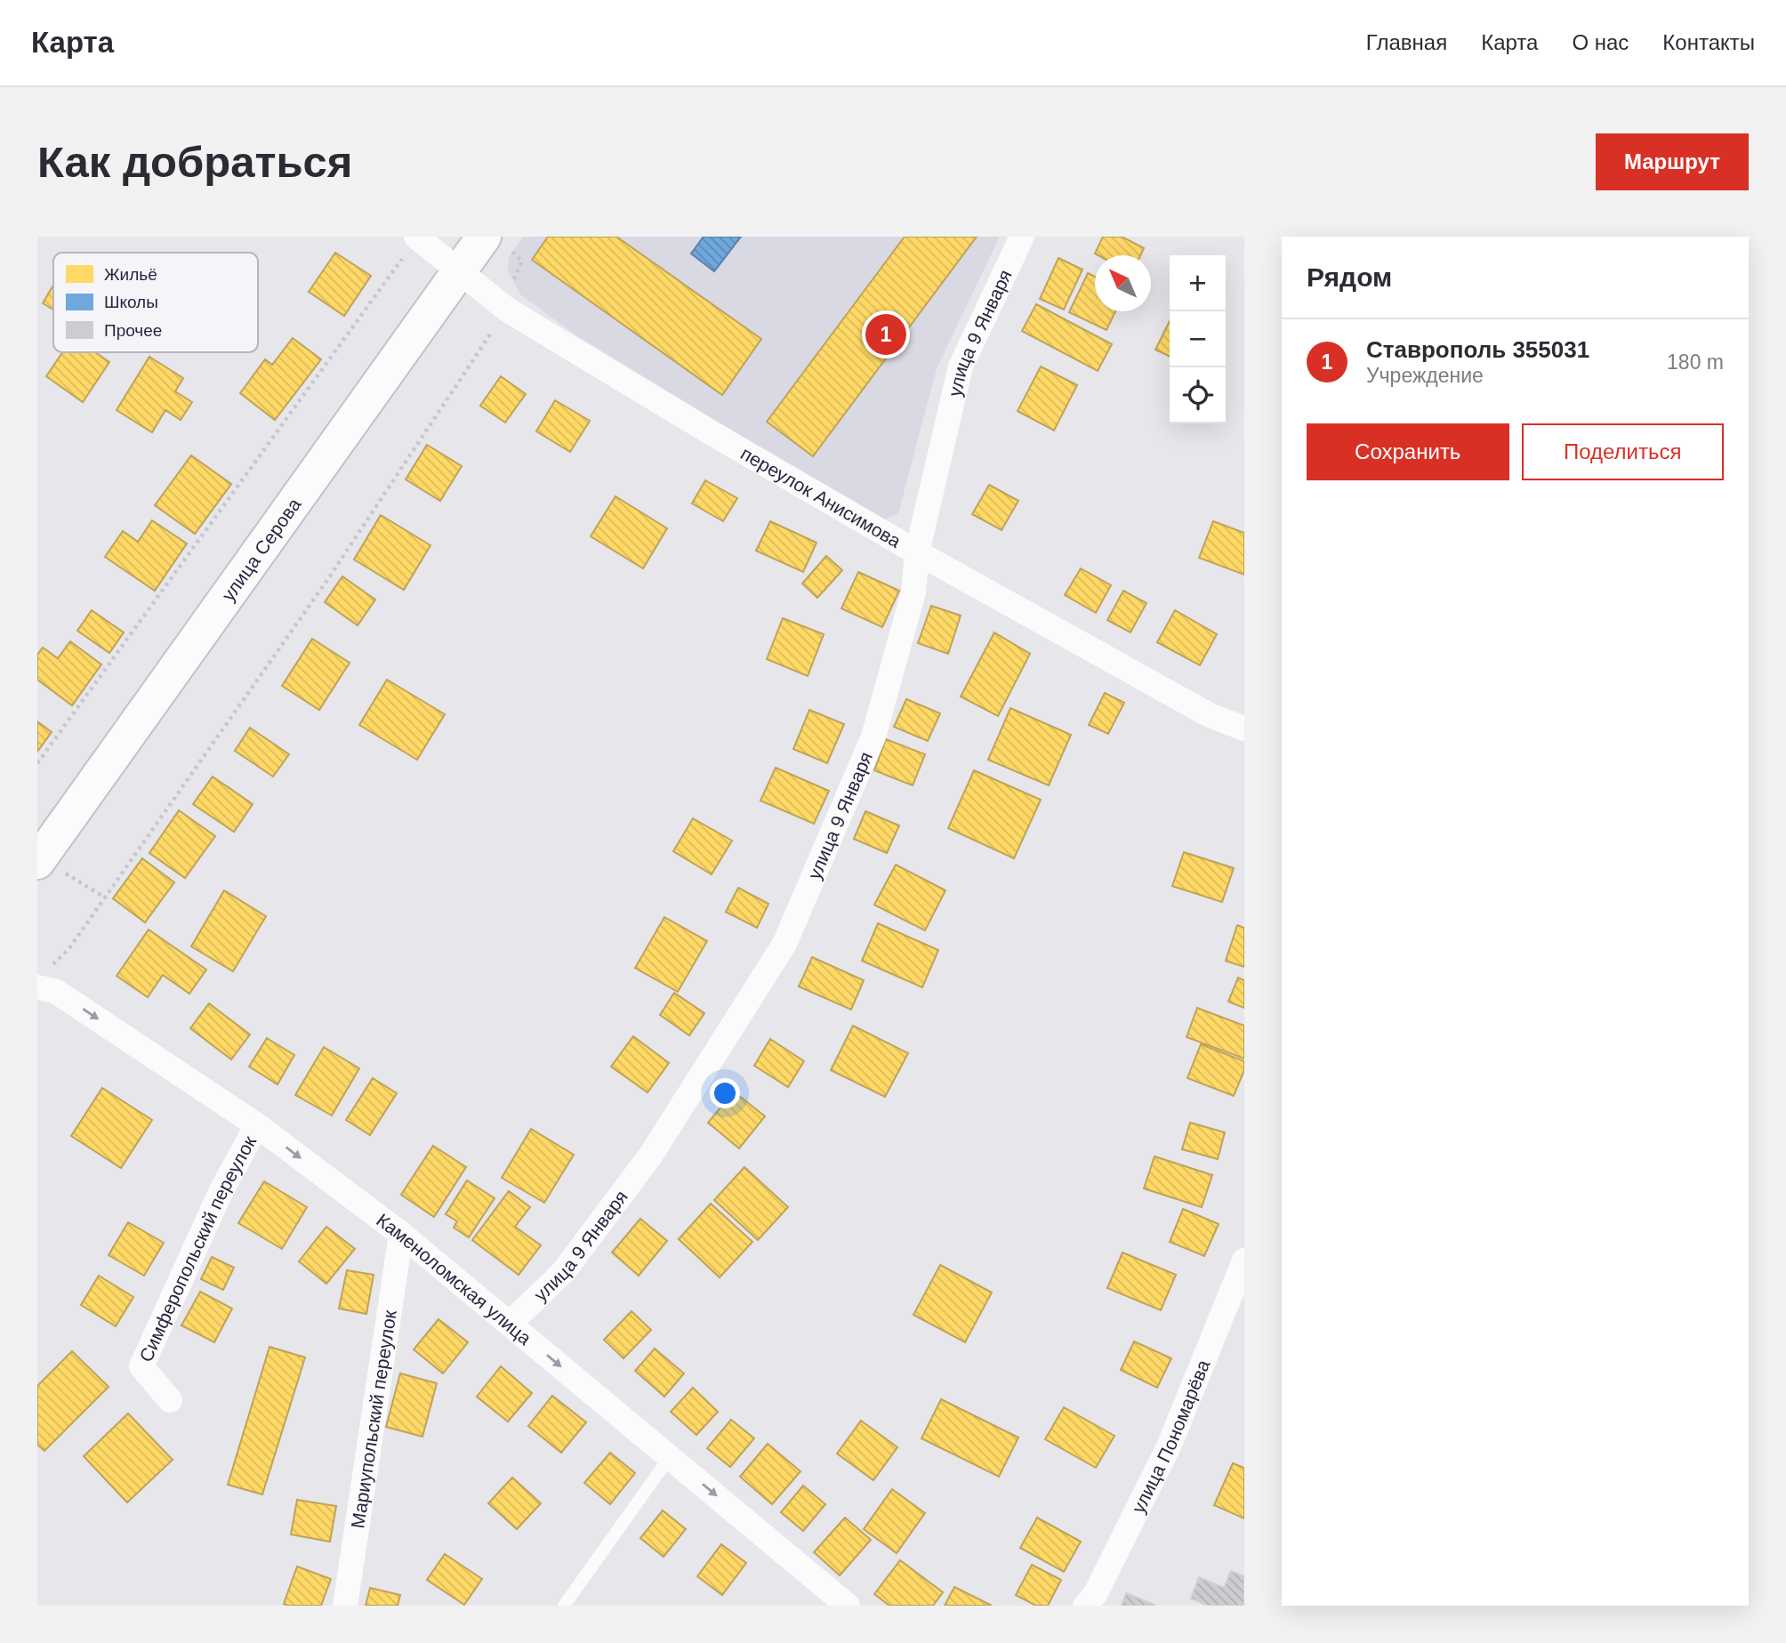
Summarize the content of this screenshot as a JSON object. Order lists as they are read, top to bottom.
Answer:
{
  "streets": {
    "main road": ["улица Серова"],
    "street": [
      "улица 9 Января",
      "переулок Анисимова",
      "Симферопольский переулок",
      "Каменоломская улица",
      "Мариупольский переулок",
      "улица Пономарёва"
    ]
  },
  "crossings": [
    ["улица 9 Января", "переулок Анисимова"],
    ["улица 9 Января", "Каменоломская улица"],
    ["переулок Анисимова", "улица Серова"],
    ["Симферопольский переулок", "Каменоломская улица"],
    ["Каменоломская улица", "Мариупольский переулок"]
  ],
  "one_way": ["Каменоломская улица"],
  "legend": ["Жильё", "Школы", "Прочее"],
  "north": "top left",
  "page": {
    "header": "Карта",
    "nav": [
      "Главная",
      "Карта",
      "О нас",
      "Контакты"
    ],
    "buttons": [
      "Маршрут",
      ["Сохранить", "Поделиться"]
    ],
    "title": "Как добраться",
    "heading": "Рядом",
    "map_buttons": ["+", "−"],
    "pins": "1",
    "list": [
      {
        "mark": "1",
        "name": "Ставрополь 355031",
        "note": "Учреждение",
        "value": "180 m"
      }
    ]
  }
}
